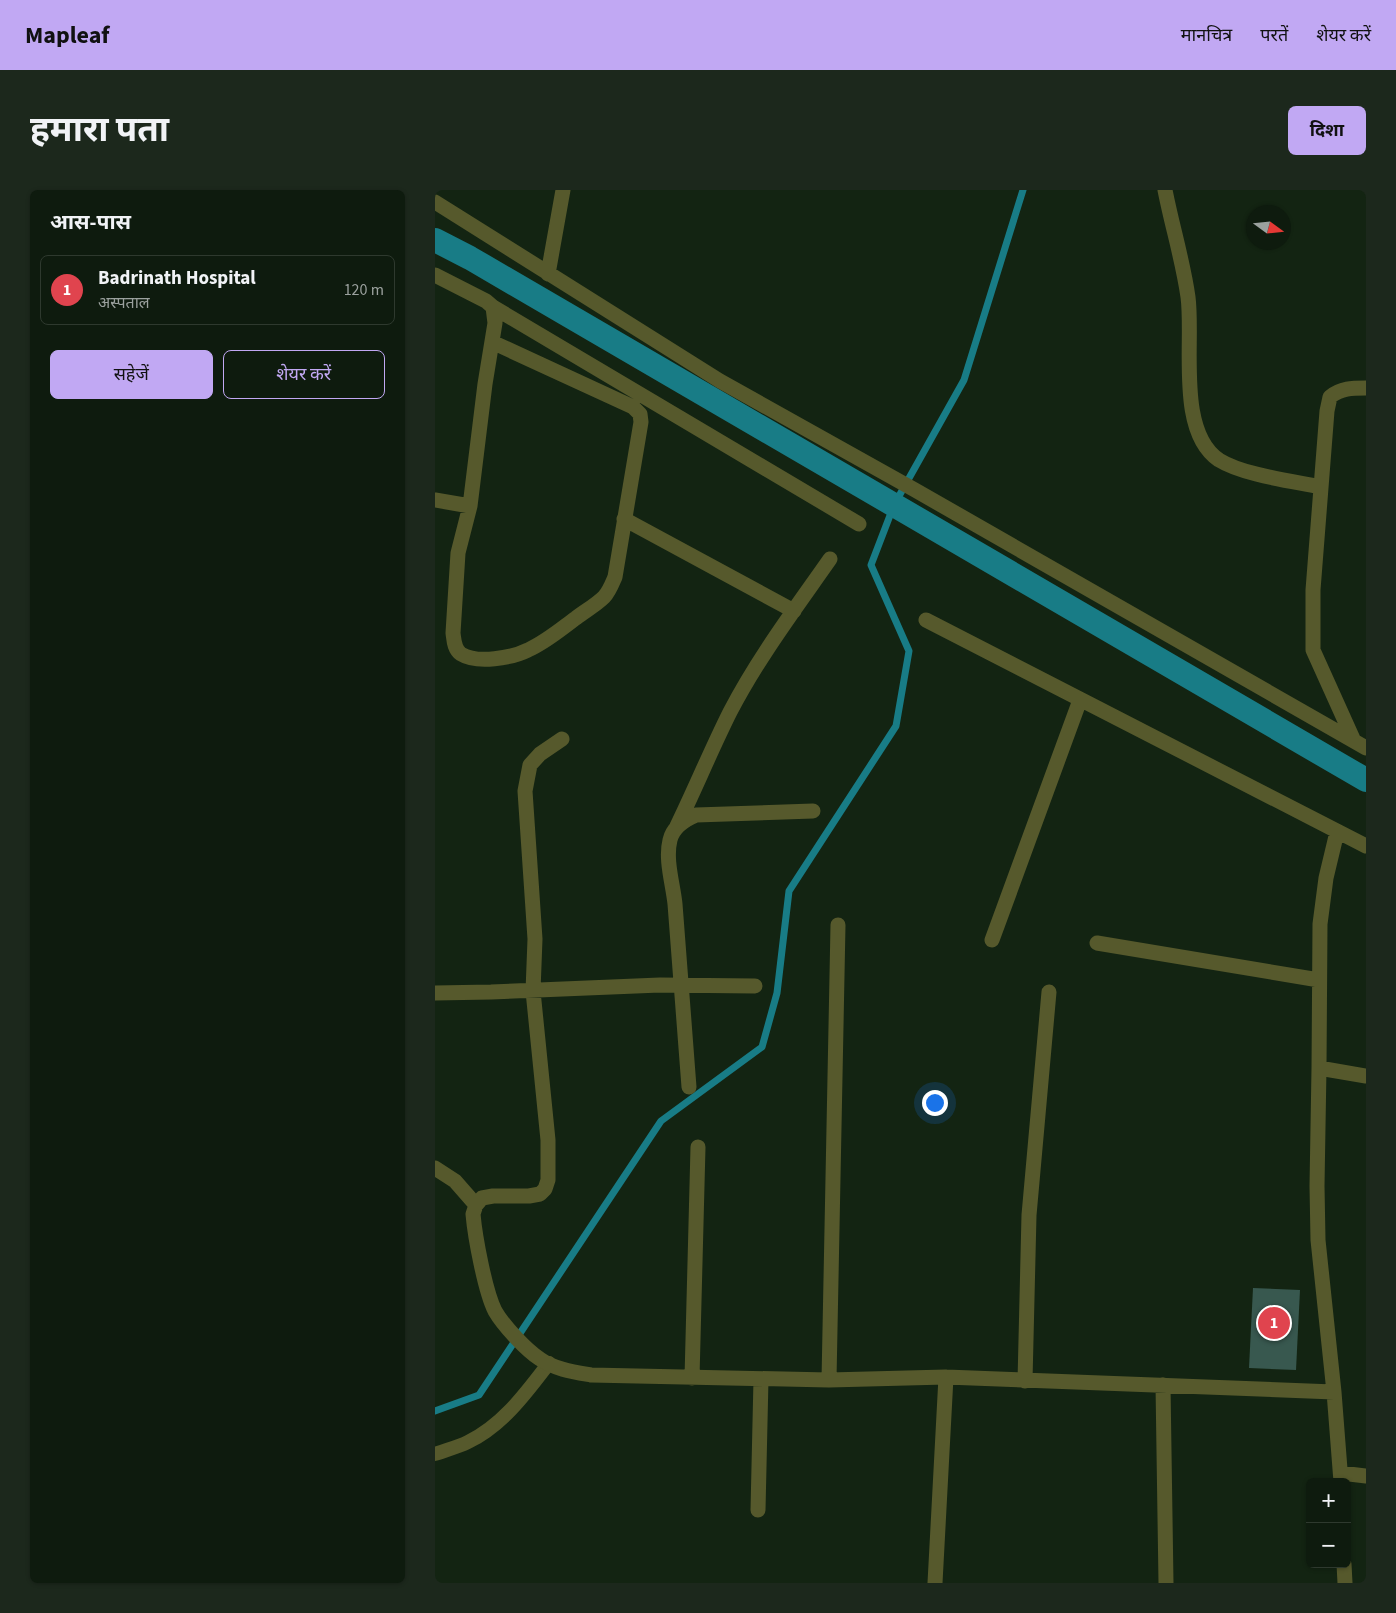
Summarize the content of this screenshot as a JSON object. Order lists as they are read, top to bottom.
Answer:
{
  "north": "right",
  "page": {
    "header": "Mapleaf",
    "nav": ["मानचित्र", "परतें", "शेयर करें"],
    "title": "हमारा पता",
    "buttons": [
      "दिशा",
      ["सहेजें", "शेयर करें"]
    ],
    "heading": "आस-पास",
    "list": [
      {
        "mark": "1",
        "name": "Badrinath Hospital",
        "note": "अस्पताल",
        "value": "120 m"
      }
    ],
    "pins": "1",
    "map_buttons": ["+", "−"]
  }
}
